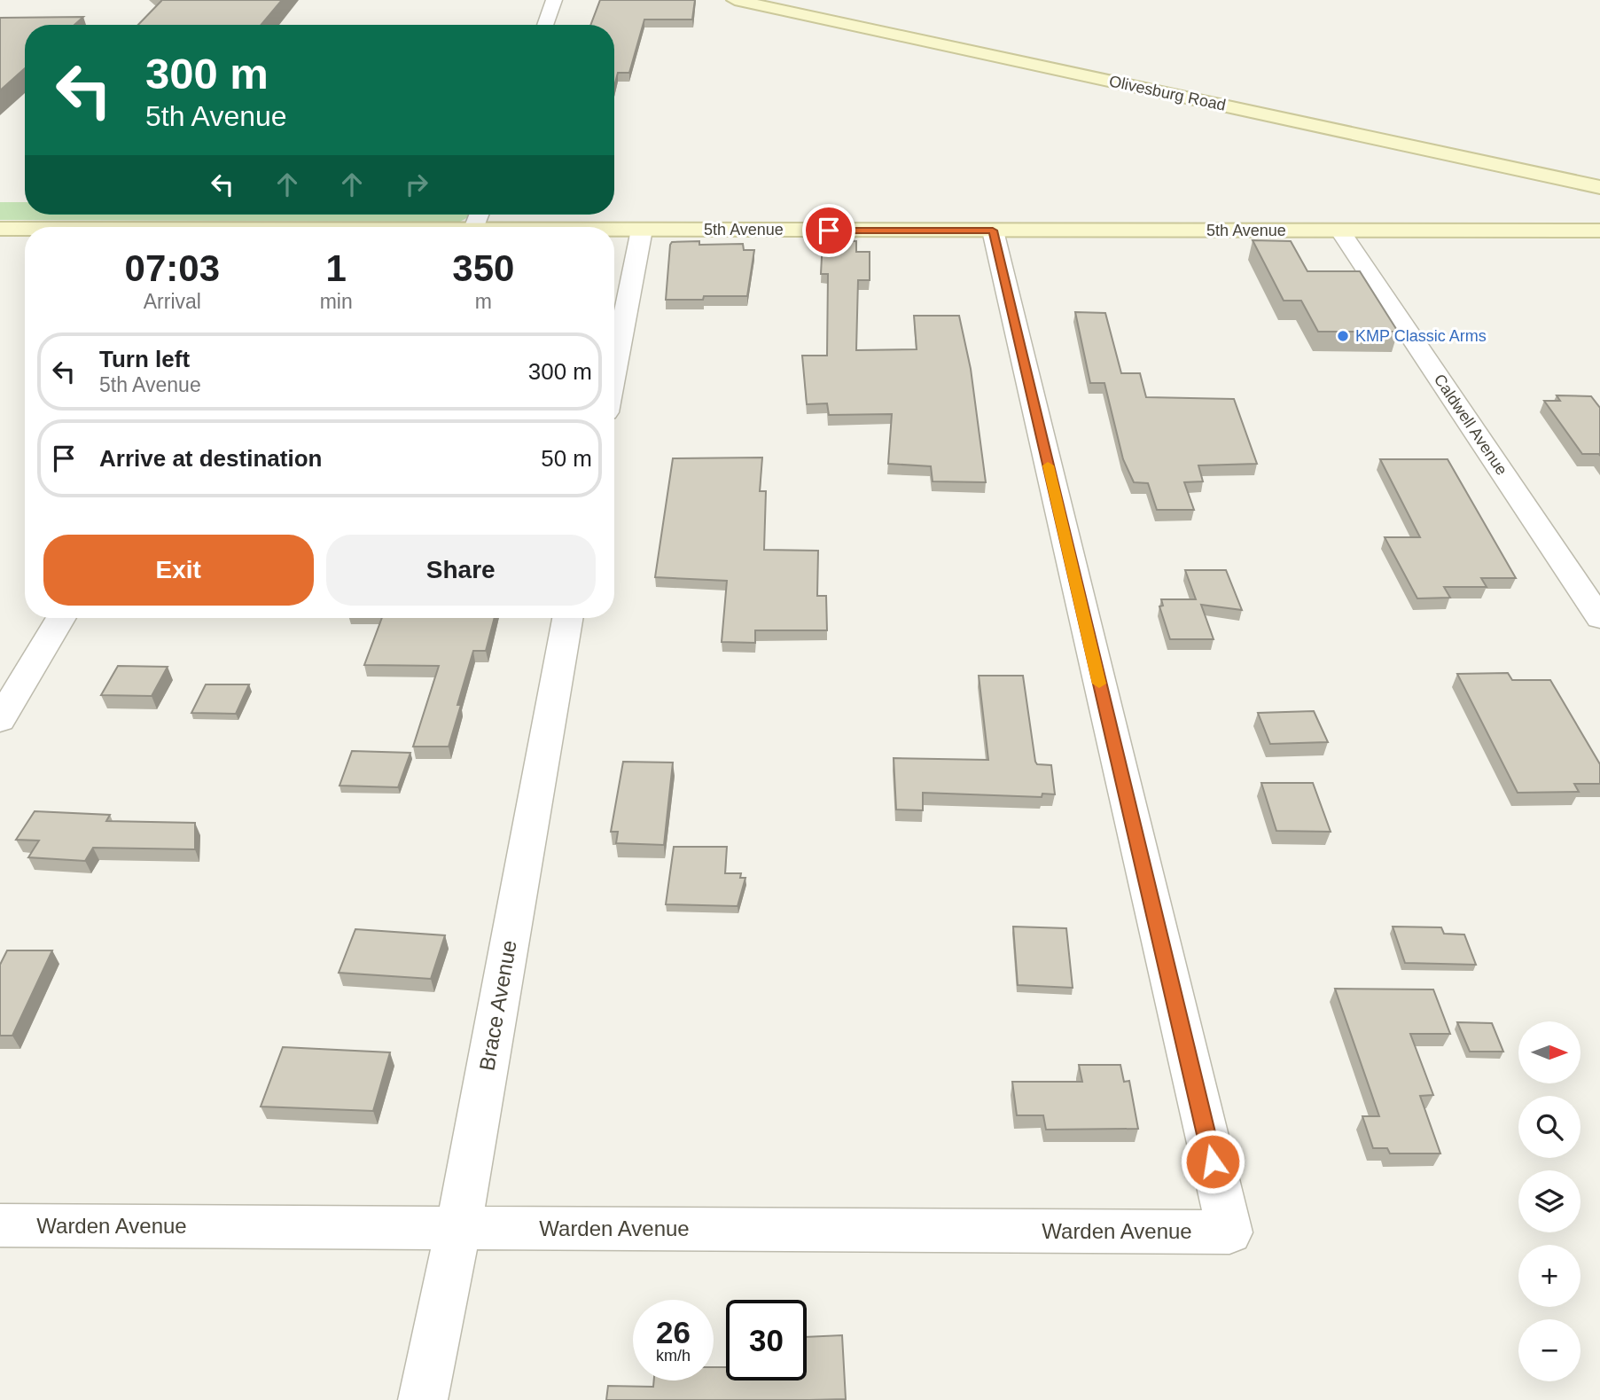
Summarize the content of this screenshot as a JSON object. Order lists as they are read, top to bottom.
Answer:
{
  "streets": {
    "street": [
      "Olivesburg Road",
      "5th Avenue",
      "Caldwell Avenue",
      "Brace Avenue",
      "Warden Avenue"
    ]
  },
  "crossings": [
    ["5th Avenue", "Caldwell Avenue"],
    ["5th Avenue", "Warden Avenue"],
    ["Brace Avenue", "Warden Avenue"]
  ],
  "places": ["KMP Classic Arms"],
  "north": "right",
  "page": {
    "turn": ["300 m", "5th Avenue"],
    "eta": [
      "07:03",
      "Arrival",
      "1",
      "min",
      "350",
      "m"
    ],
    "list": [
      {
        "name": "Turn left",
        "note": "5th Avenue",
        "value": "300 m"
      },
      {
        "name": "Arrive at destination",
        "value": "50 m"
      }
    ],
    "buttons": ["Exit", "Share"],
    "map_buttons": ["+", "−"],
    "speed": "26 km/h",
    "limit": "30"
  }
}
